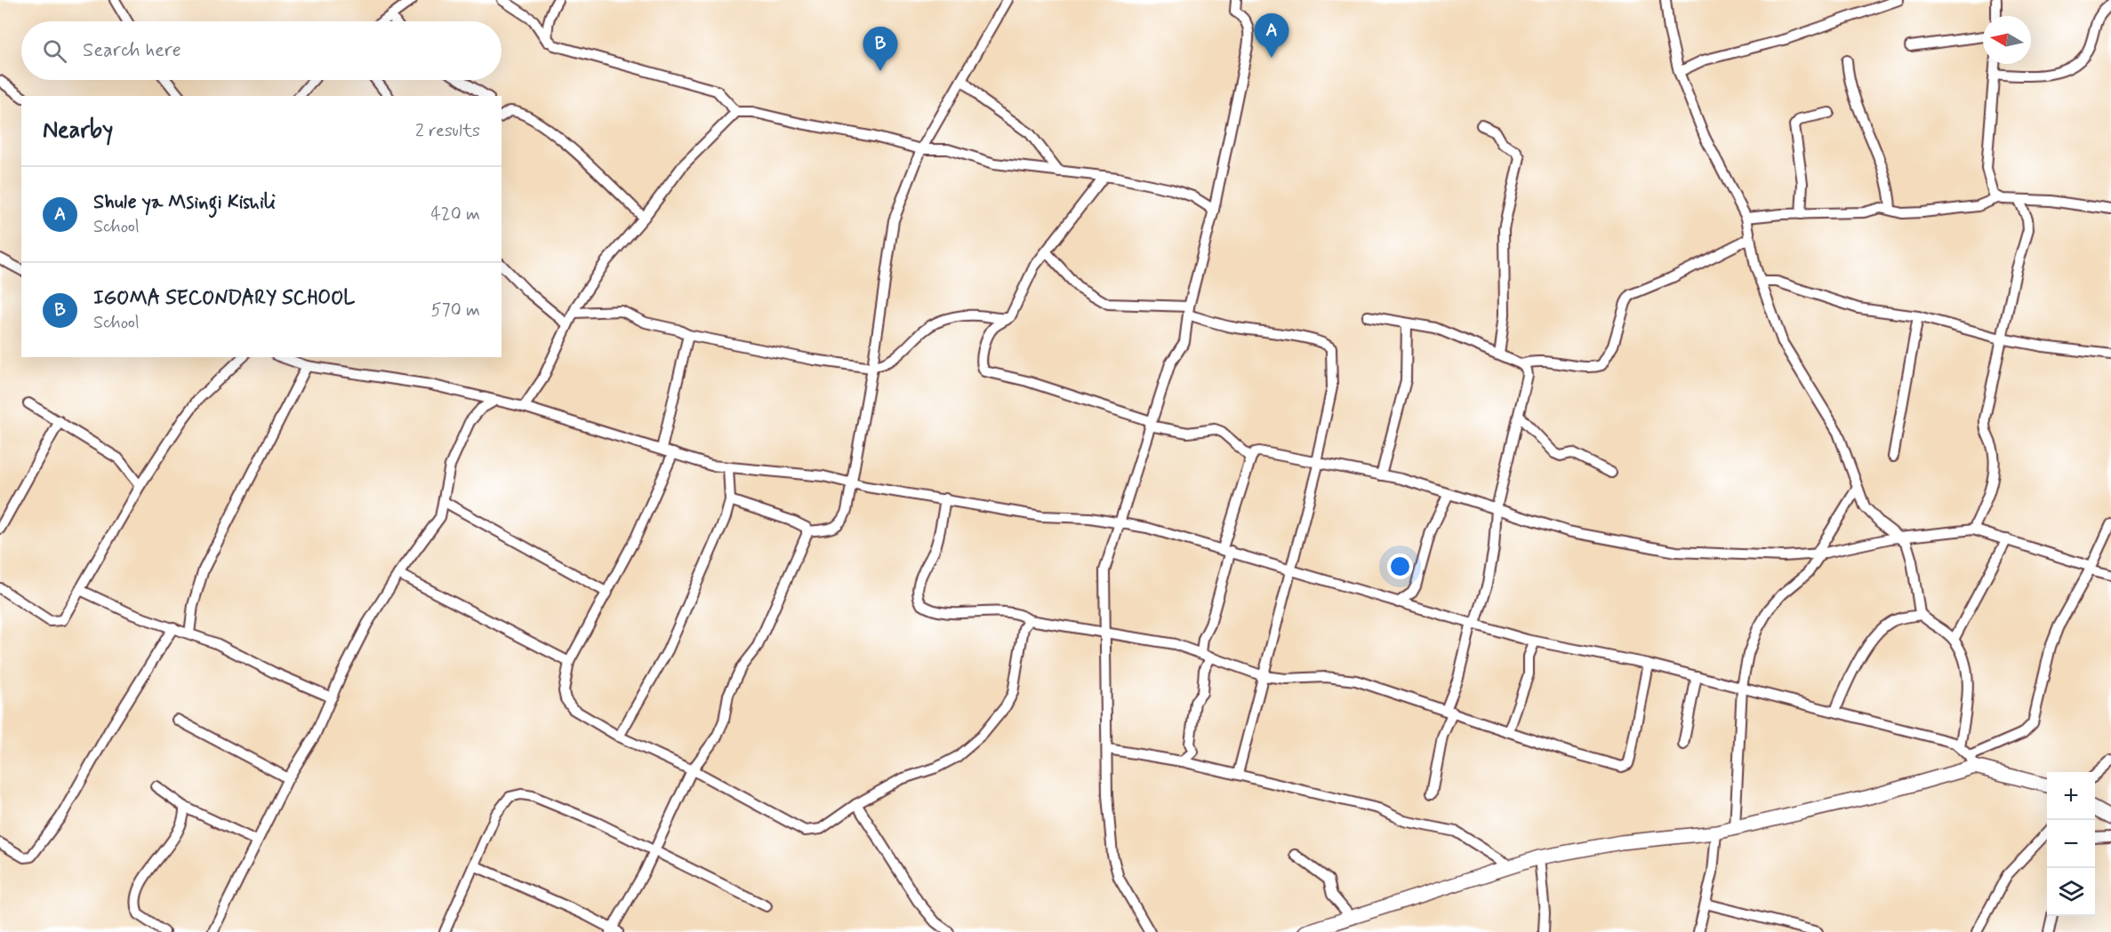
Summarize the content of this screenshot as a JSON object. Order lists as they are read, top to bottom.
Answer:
{
  "north": "left",
  "page": {
    "pins": ["A", "B"],
    "search": "Search here",
    "heading": ["Nearby", "2 results"],
    "list": [
      {
        "mark": "A",
        "name": "Shule ya Msingi Kishili",
        "note": "School",
        "value": "420 m"
      },
      {
        "mark": "B",
        "name": "IGOMA SECONDARY SCHOOL",
        "note": "School",
        "value": "570 m"
      }
    ],
    "map_buttons": ["+", "−"]
  }
}
